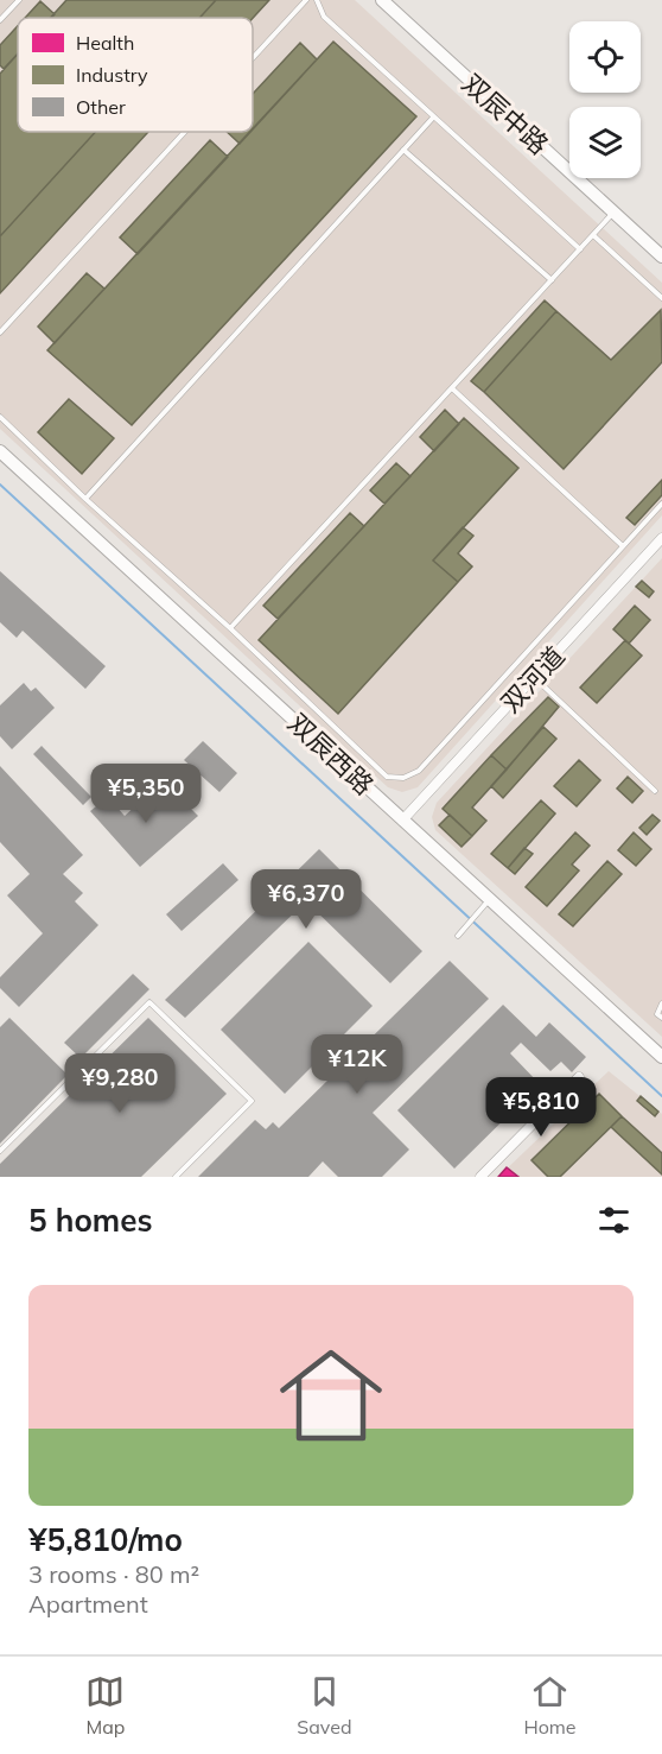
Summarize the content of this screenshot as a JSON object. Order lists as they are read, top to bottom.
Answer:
{
  "streets": {
    "main road": ["双辰中路", "双辰西路"],
    "street": ["双河道"]
  },
  "crossings": [
    ["双河道", "双辰西路"]
  ],
  "legend": ["Health", "Industry", "Other"],
  "page": {
    "price": [
      "¥5,350",
      "¥6,370",
      "¥12K",
      "¥9,280",
      "¥5,810"
    ],
    "heading": "5 homes",
    "list": [
      {
        "name": "¥5,810/mo",
        "note": "3 rooms · 80 m² · Apartment"
      }
    ],
    "tabs": ["Map", "Saved", "Home"]
  }
}
